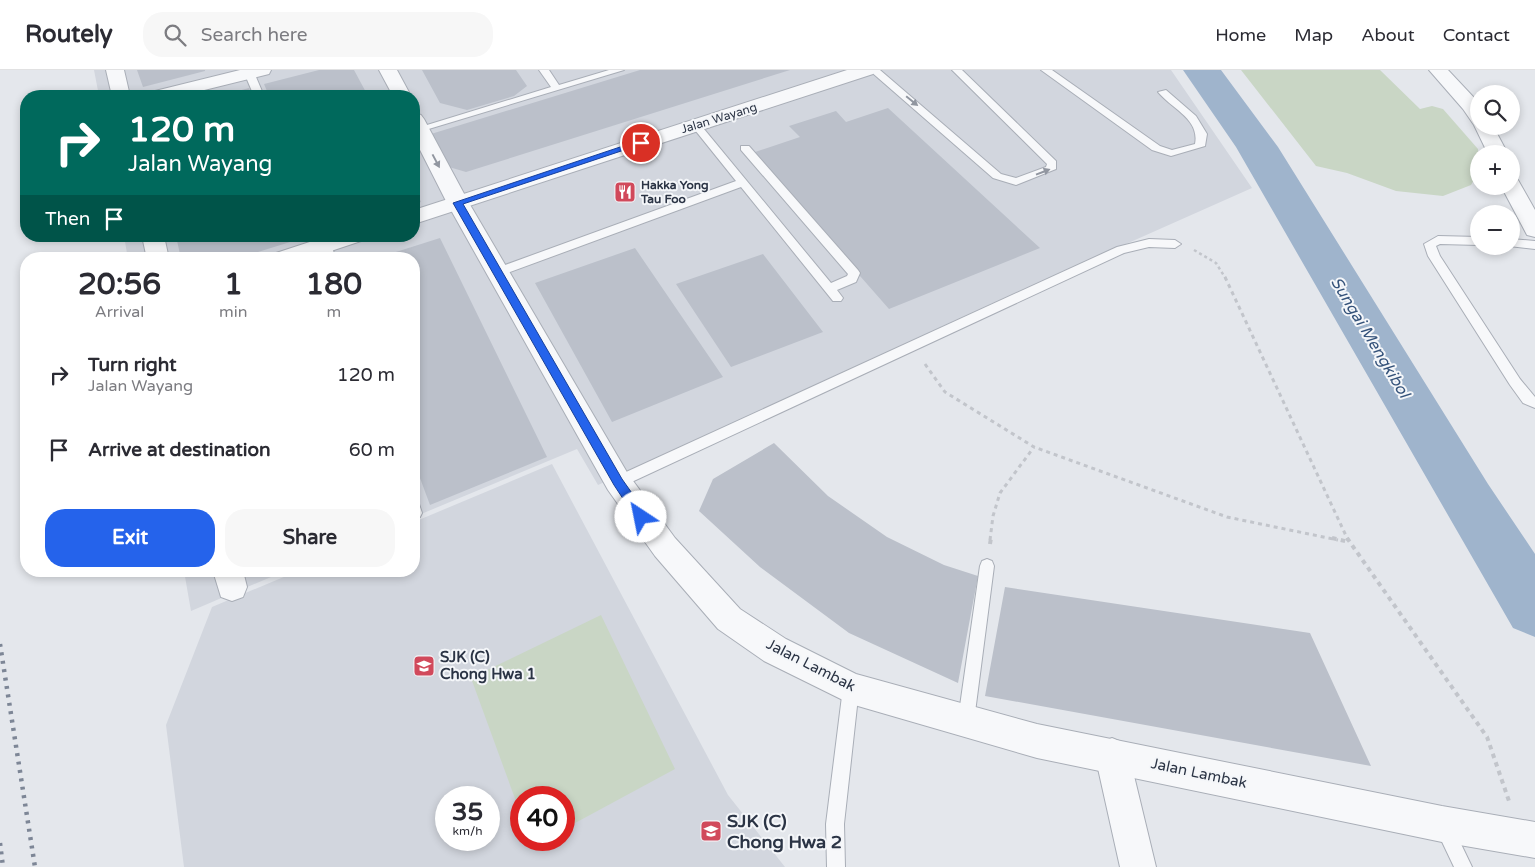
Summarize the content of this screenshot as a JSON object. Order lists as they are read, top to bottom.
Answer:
{
  "streets": {
    "street": ["Jalan Wayang", "Jalan Lambak"]
  },
  "crossings": [
    ["Jalan Wayang", "Jalan Lambak"]
  ],
  "water": ["Sungai Mengkibol"],
  "places": {
    "restaurant": ["Hakka Yong Tau Foo"],
    "school or university": ["SJK (C) Chong Hwa 1", "SJK (C) Chong Hwa 2"]
  },
  "page": {
    "header": "Routely",
    "search": "Search here",
    "nav": [
      "Home",
      "Map",
      "About",
      "Contact"
    ],
    "map_buttons": ["+", "−"],
    "turn": ["120 m", "Jalan Wayang"],
    "then": "Then",
    "eta": [
      "20:56",
      "Arrival",
      "1",
      "min",
      "180",
      "m"
    ],
    "list": [
      {
        "name": "Turn right",
        "note": "Jalan Wayang",
        "value": "120 m"
      },
      {
        "name": "Arrive at destination",
        "value": "60 m"
      }
    ],
    "buttons": ["Exit", "Share"],
    "speed": "35 km/h",
    "limit": "40"
  }
}
